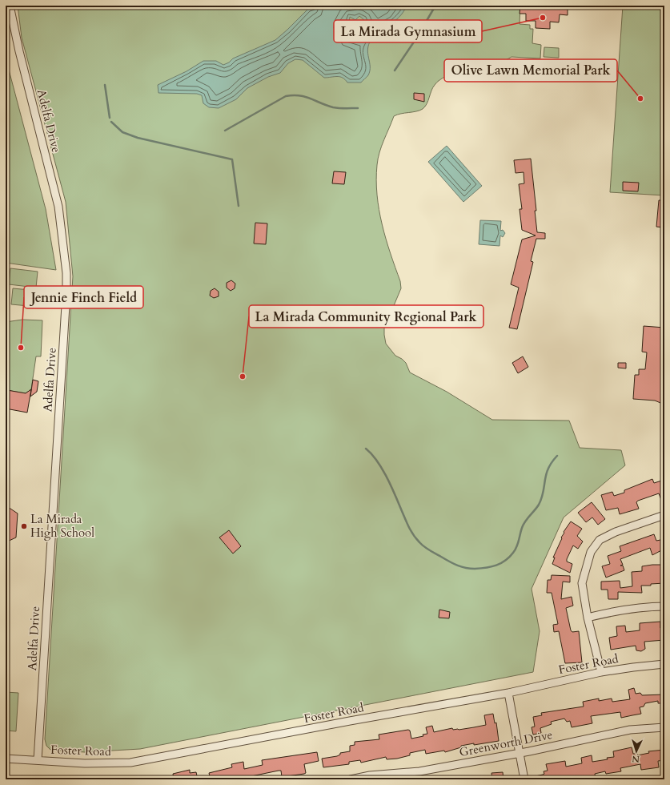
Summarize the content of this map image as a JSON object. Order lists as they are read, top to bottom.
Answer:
{
  "streets": {
    "street": ["Adelfa Drive", "Foster Road", "Greenworth Drive"]
  },
  "crossings": [
    ["Adelfa Drive", "Foster Road"]
  ],
  "places": [
    "La Mirada Gymnasium",
    "Olive Lawn Memorial Park",
    "Jennie Finch Field",
    "La Mirada Community Regional Park",
    "La Mirada High School"
  ],
  "north": "bottom"
}
